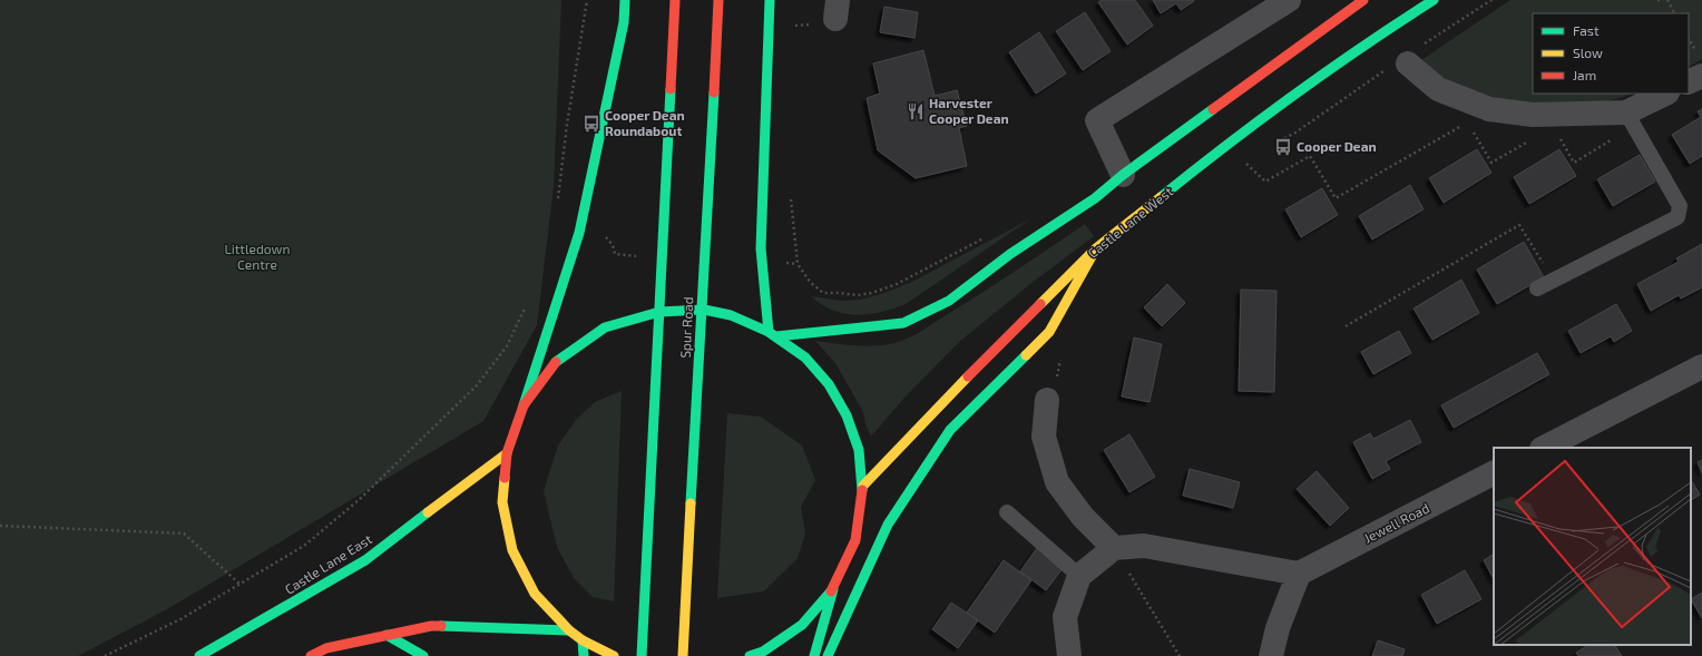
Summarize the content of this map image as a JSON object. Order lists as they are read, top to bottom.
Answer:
{
  "streets": {
    "main road": ["Castle Lane West", "Spur Road", "Castle Lane East"],
    "street": ["Jewell Road"]
  },
  "parks": ["Littledown Centre"],
  "places": {
    "restaurant": ["Harvester Cooper Dean"],
    "bus stop": ["Cooper Dean Roundabout", "Cooper Dean"]
  },
  "legend": ["Fast", "Slow", "Jam"]
}
